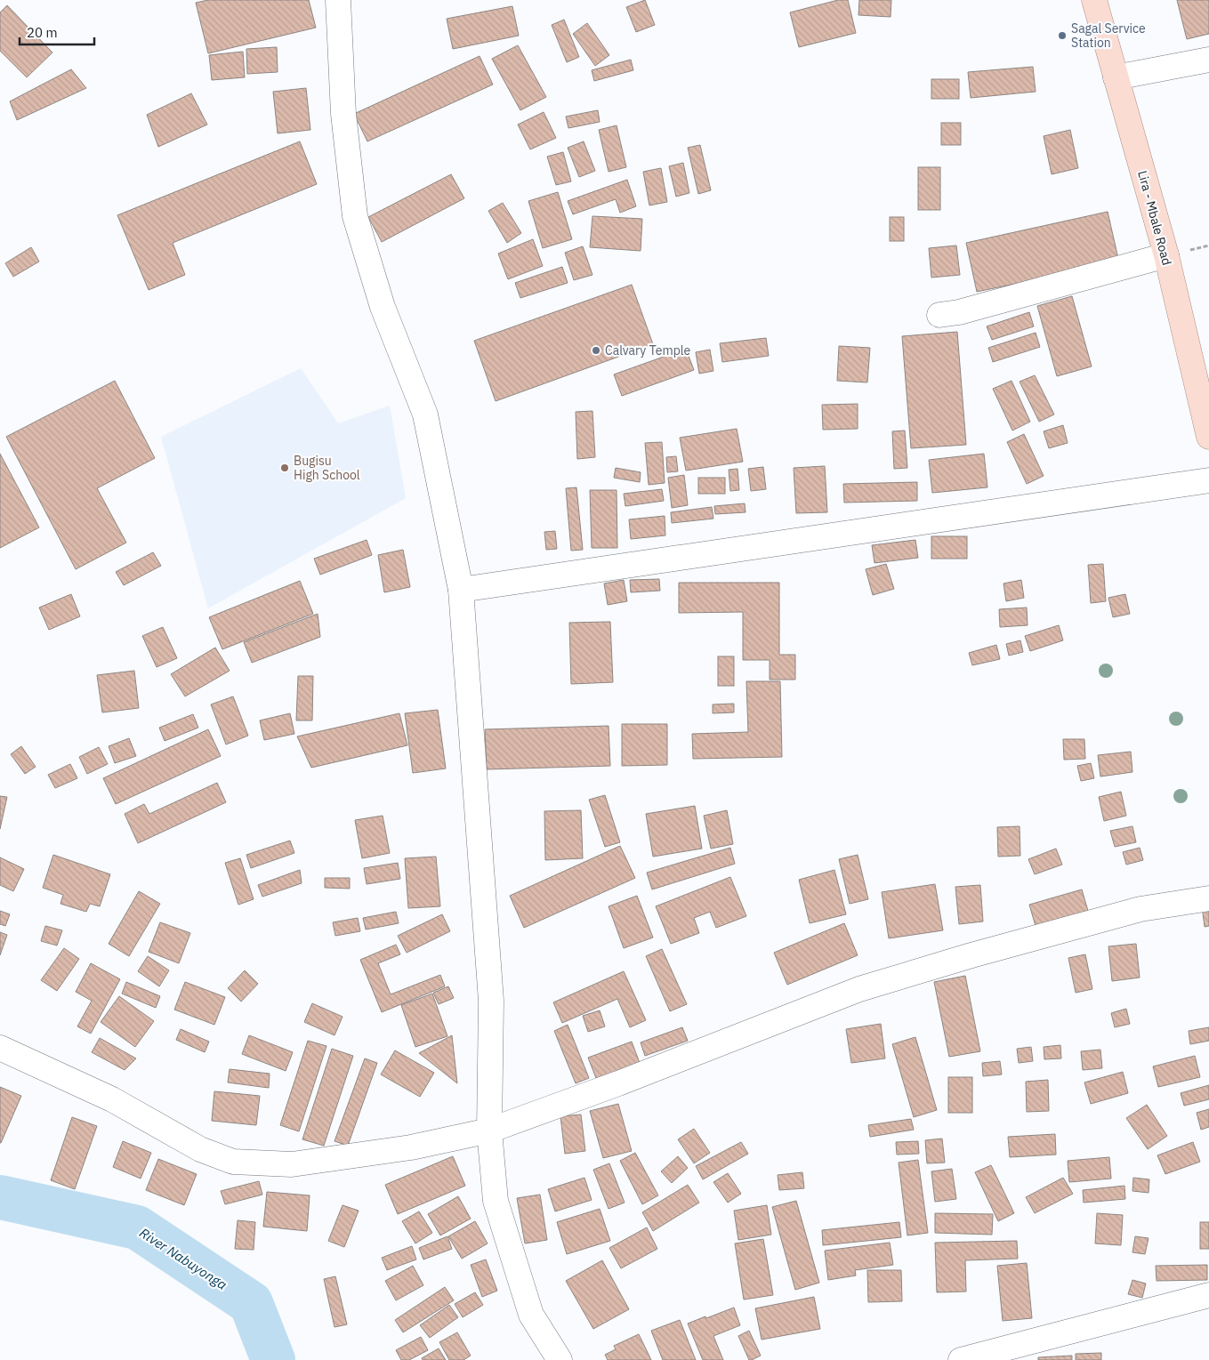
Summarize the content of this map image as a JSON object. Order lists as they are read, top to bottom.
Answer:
{
  "streets": {
    "main road": ["Lira - Mbale Road"]
  },
  "water": ["River Nabuyonga"],
  "places": ["Sagal Service Station", "Calvary Temple", "Bugisu High School"],
  "scale_bar": "20 m"
}
